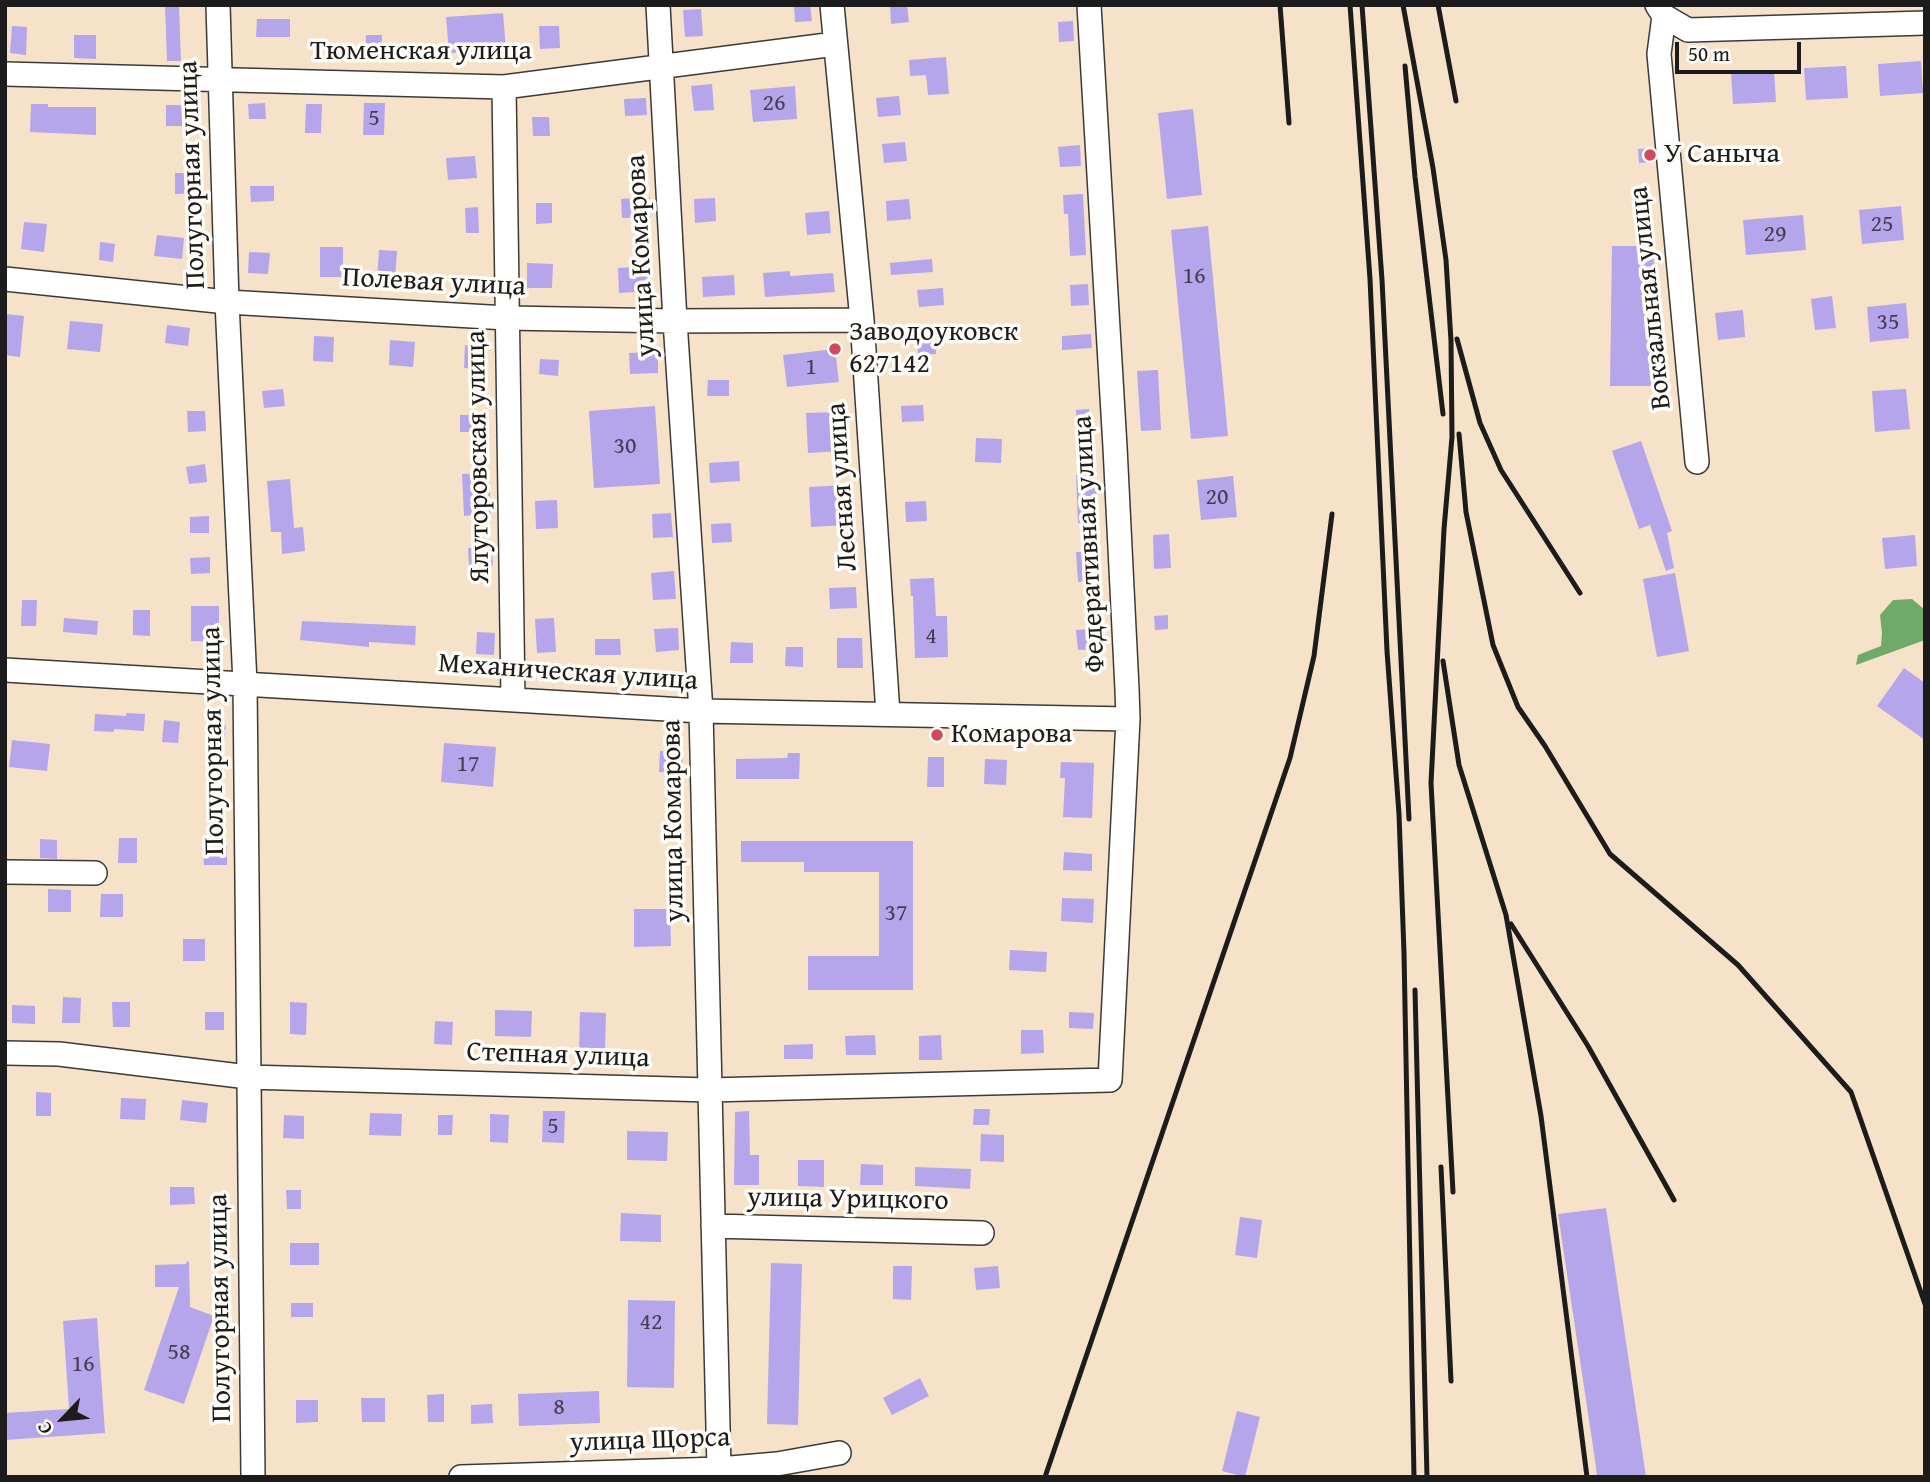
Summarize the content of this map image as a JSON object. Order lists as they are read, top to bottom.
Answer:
{
  "streets": {
    "street": [
      "Тюменская улица",
      "Полугорная улица",
      "улица Комарова",
      "Полевая улица",
      "Вокзальная улица",
      "Ялуторовская улица",
      "Лесная улица",
      "Федеративная улица",
      "Механическая улица",
      "Степная улица",
      "улица Урицкого",
      "улица Щорса"
    ]
  },
  "crossings": [
    ["Тюменская улица", "Полугорная улица"],
    ["Тюменская улица", "улица Комарова"],
    ["Тюменская улица", "Ялуторовская улица"],
    ["Тюменская улица", "Лесная улица"],
    ["Полугорная улица", "Полевая улица"],
    ["Полугорная улица", "Механическая улица"],
    ["Полугорная улица", "Степная улица"],
    ["улица Комарова", "Полевая улица"],
    ["улица Комарова", "Механическая улица"],
    ["улица Комарова", "Степная улица"],
    ["улица Комарова", "улица Урицкого"],
    ["улица Комарова", "улица Щорса"],
    ["Полевая улица", "Ялуторовская улица"],
    ["Полевая улица", "Лесная улица"],
    ["Ялуторовская улица", "Механическая улица"],
    ["Лесная улица", "Механическая улица"],
    ["Федеративная улица", "Механическая улица"],
    ["Федеративная улица", "Степная улица"]
  ],
  "places": ["У Саныча", "Заводоуковск 627142", "Комарова"],
  "house_numbers": [
    "26",
    "5",
    "25",
    "29",
    "16",
    "35",
    "1",
    "30",
    "20",
    "4",
    "17",
    "37",
    "5",
    "42",
    "58",
    "16",
    "8"
  ],
  "scale_bar": "50 m",
  "north": "bottom left"
}
